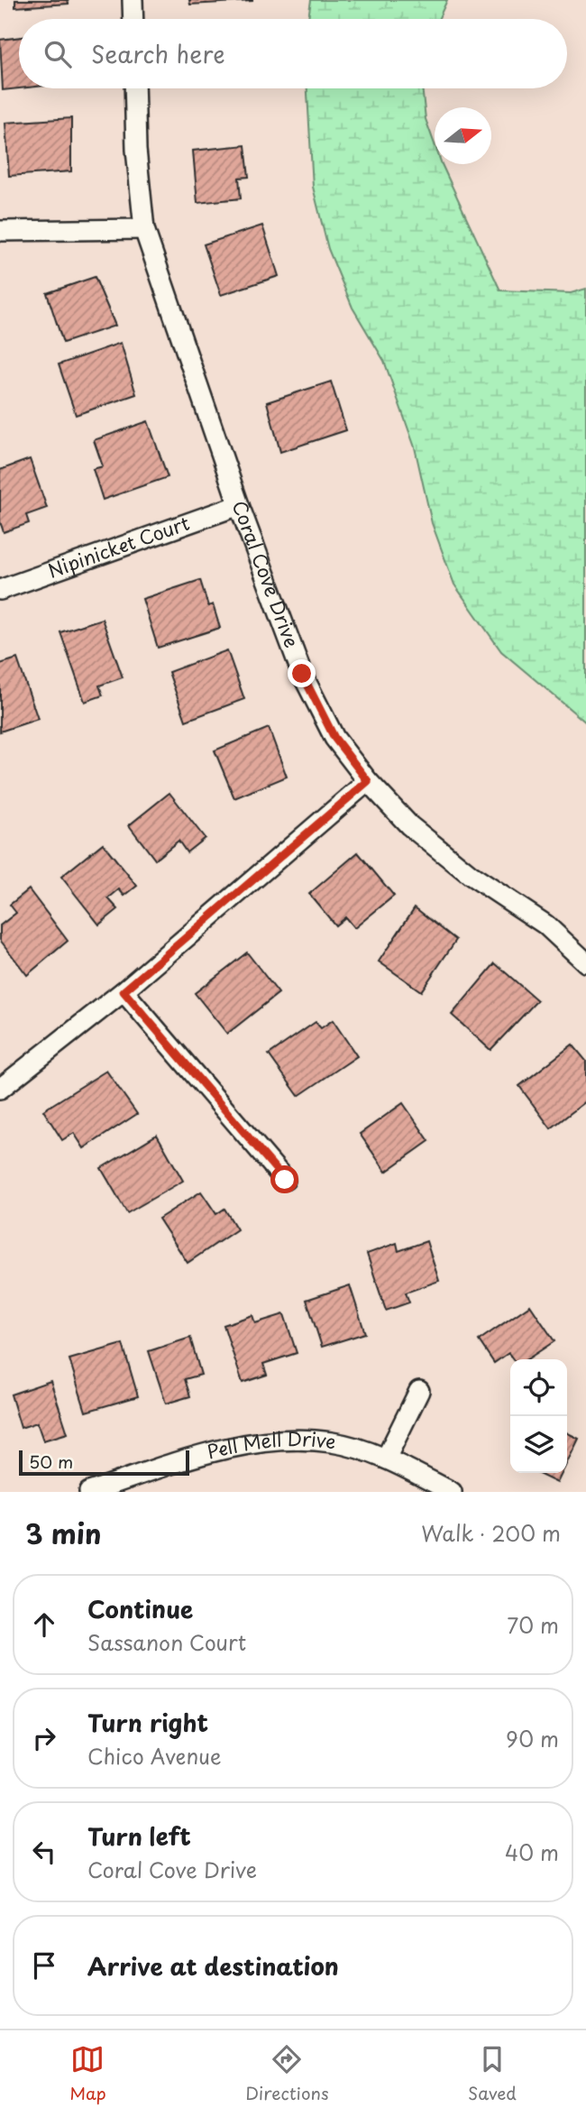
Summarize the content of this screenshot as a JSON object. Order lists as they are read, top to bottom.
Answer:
{
  "streets": {
    "street": ["Nipinicket Court", "Coral Cove Drive", "Pell Mell Drive"]
  },
  "crossings": [
    ["Nipinicket Court", "Coral Cove Drive"]
  ],
  "scale_bar": "50 m",
  "north": "right",
  "page": {
    "search": "Search here",
    "scale": "50 m",
    "heading": ["3 min", "Walk · 200 m"],
    "list": [
      ["Continue", "Sassanon Court", "70 m"],
      ["Turn right", "Chico Avenue", "90 m"],
      ["Turn left", "Coral Cove Drive", "40 m"],
      "Arrive at destination"
    ],
    "nav": ["Map", "Directions", "Saved"]
  }
}
